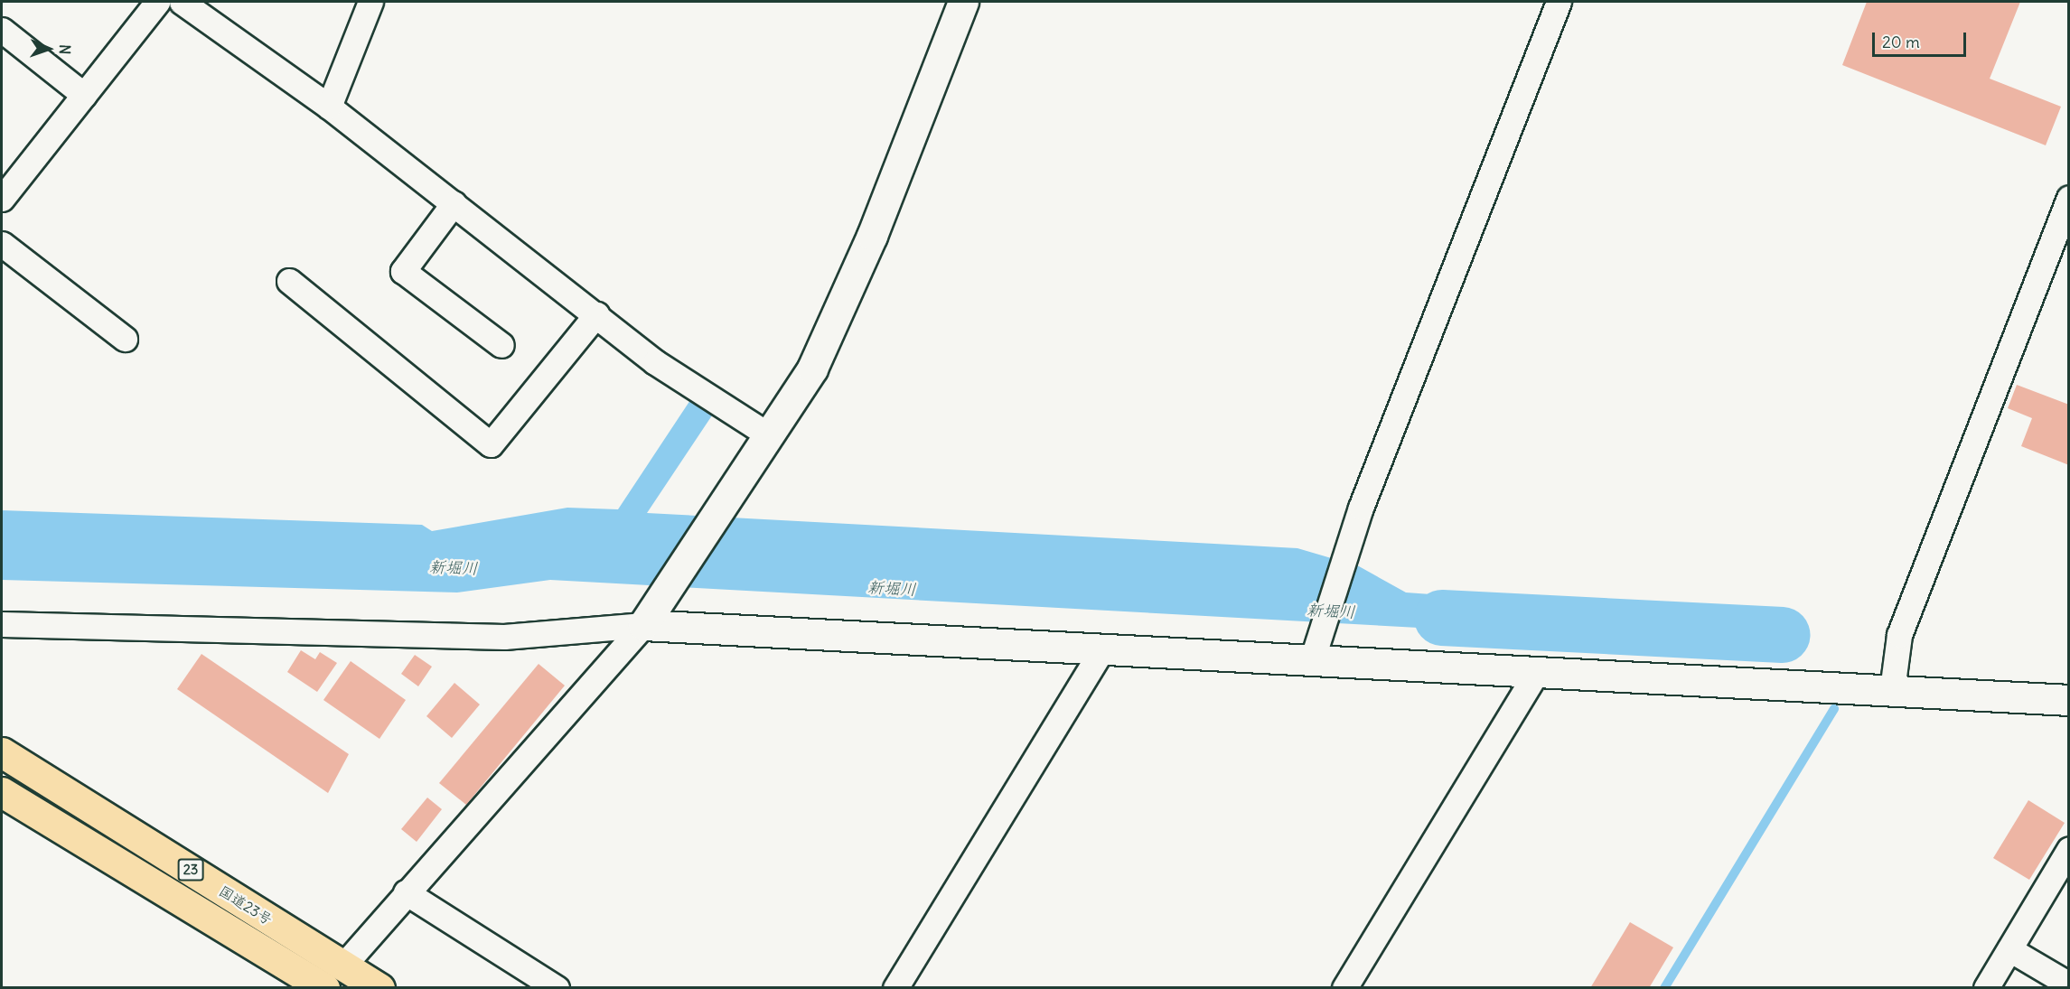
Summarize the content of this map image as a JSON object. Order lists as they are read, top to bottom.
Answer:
{
  "streets": {
    "highway": ["23", "国道23号"]
  },
  "water": ["新堀川"],
  "scale_bar": "20 m",
  "north": "right"
}
